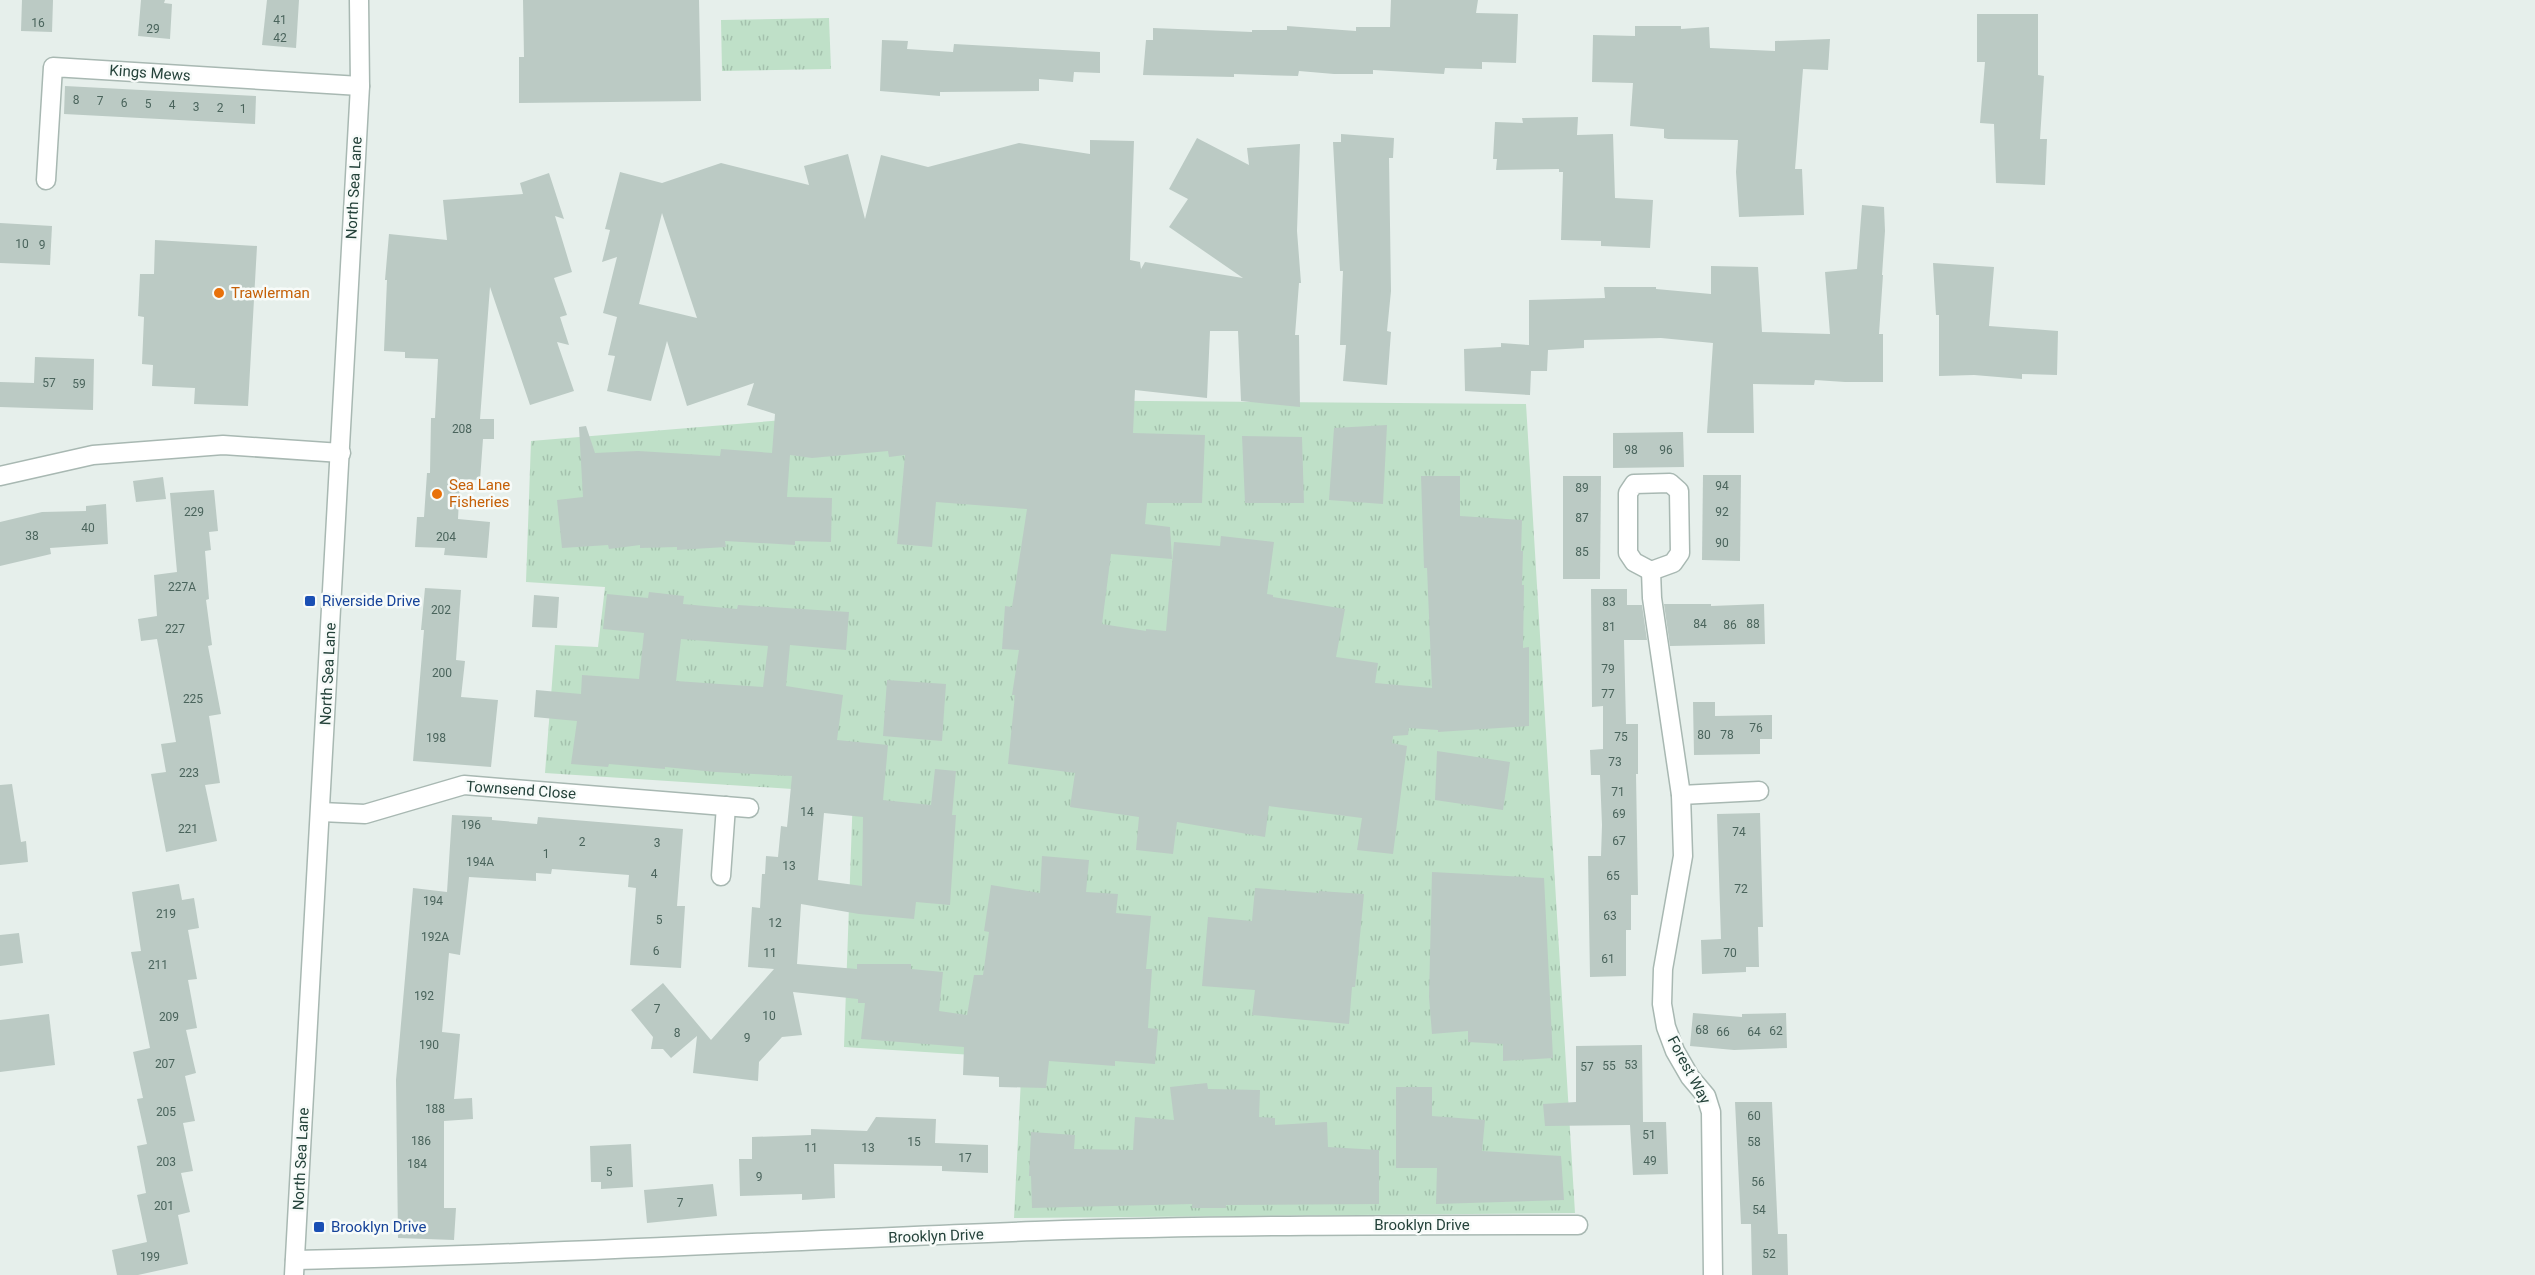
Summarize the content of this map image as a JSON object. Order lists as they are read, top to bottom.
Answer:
{
  "streets": {
    "street": [
      "Kings Mews",
      "North Sea Lane",
      "Townsend Close",
      "Forest Way",
      "Brooklyn Drive"
    ]
  },
  "crossings": [
    ["Kings Mews", "North Sea Lane"],
    ["North Sea Lane", "Townsend Close"],
    ["North Sea Lane", "Brooklyn Drive"]
  ],
  "places": {
    "other": ["Trawlerman", "Sea Lane Fisheries"],
    "transit": ["Riverside Drive", "Brooklyn Drive"]
  },
  "house_numbers": [
    "41",
    "16",
    "29",
    "42",
    "8",
    "7",
    "6",
    "5",
    "4",
    "3",
    "2",
    "1",
    "10",
    "9",
    "57",
    "59",
    "208",
    "98",
    "96",
    "94",
    "89",
    "229",
    "92",
    "87",
    "40",
    "38",
    "204",
    "90",
    "85",
    "227A",
    "83",
    "202",
    "84",
    "88",
    "86",
    "81",
    "227",
    "79",
    "200",
    "77",
    "225",
    "76",
    "80",
    "78",
    "75",
    "198",
    "73",
    "223",
    "71",
    "14",
    "69",
    "196",
    "221",
    "74",
    "67",
    "2",
    "3",
    "1",
    "194A",
    "13",
    "4",
    "65",
    "72",
    "194",
    "219",
    "63",
    "5",
    "12",
    "192A",
    "6",
    "11",
    "70",
    "61",
    "211",
    "192",
    "7",
    "10",
    "209",
    "68",
    "62",
    "66",
    "64",
    "8",
    "9",
    "190",
    "207",
    "53",
    "55",
    "57",
    "188",
    "205",
    "60",
    "51",
    "186",
    "15",
    "58",
    "11",
    "13",
    "17",
    "49",
    "203",
    "184",
    "5",
    "9",
    "56",
    "7",
    "201",
    "54",
    "52",
    "199"
  ]
}
